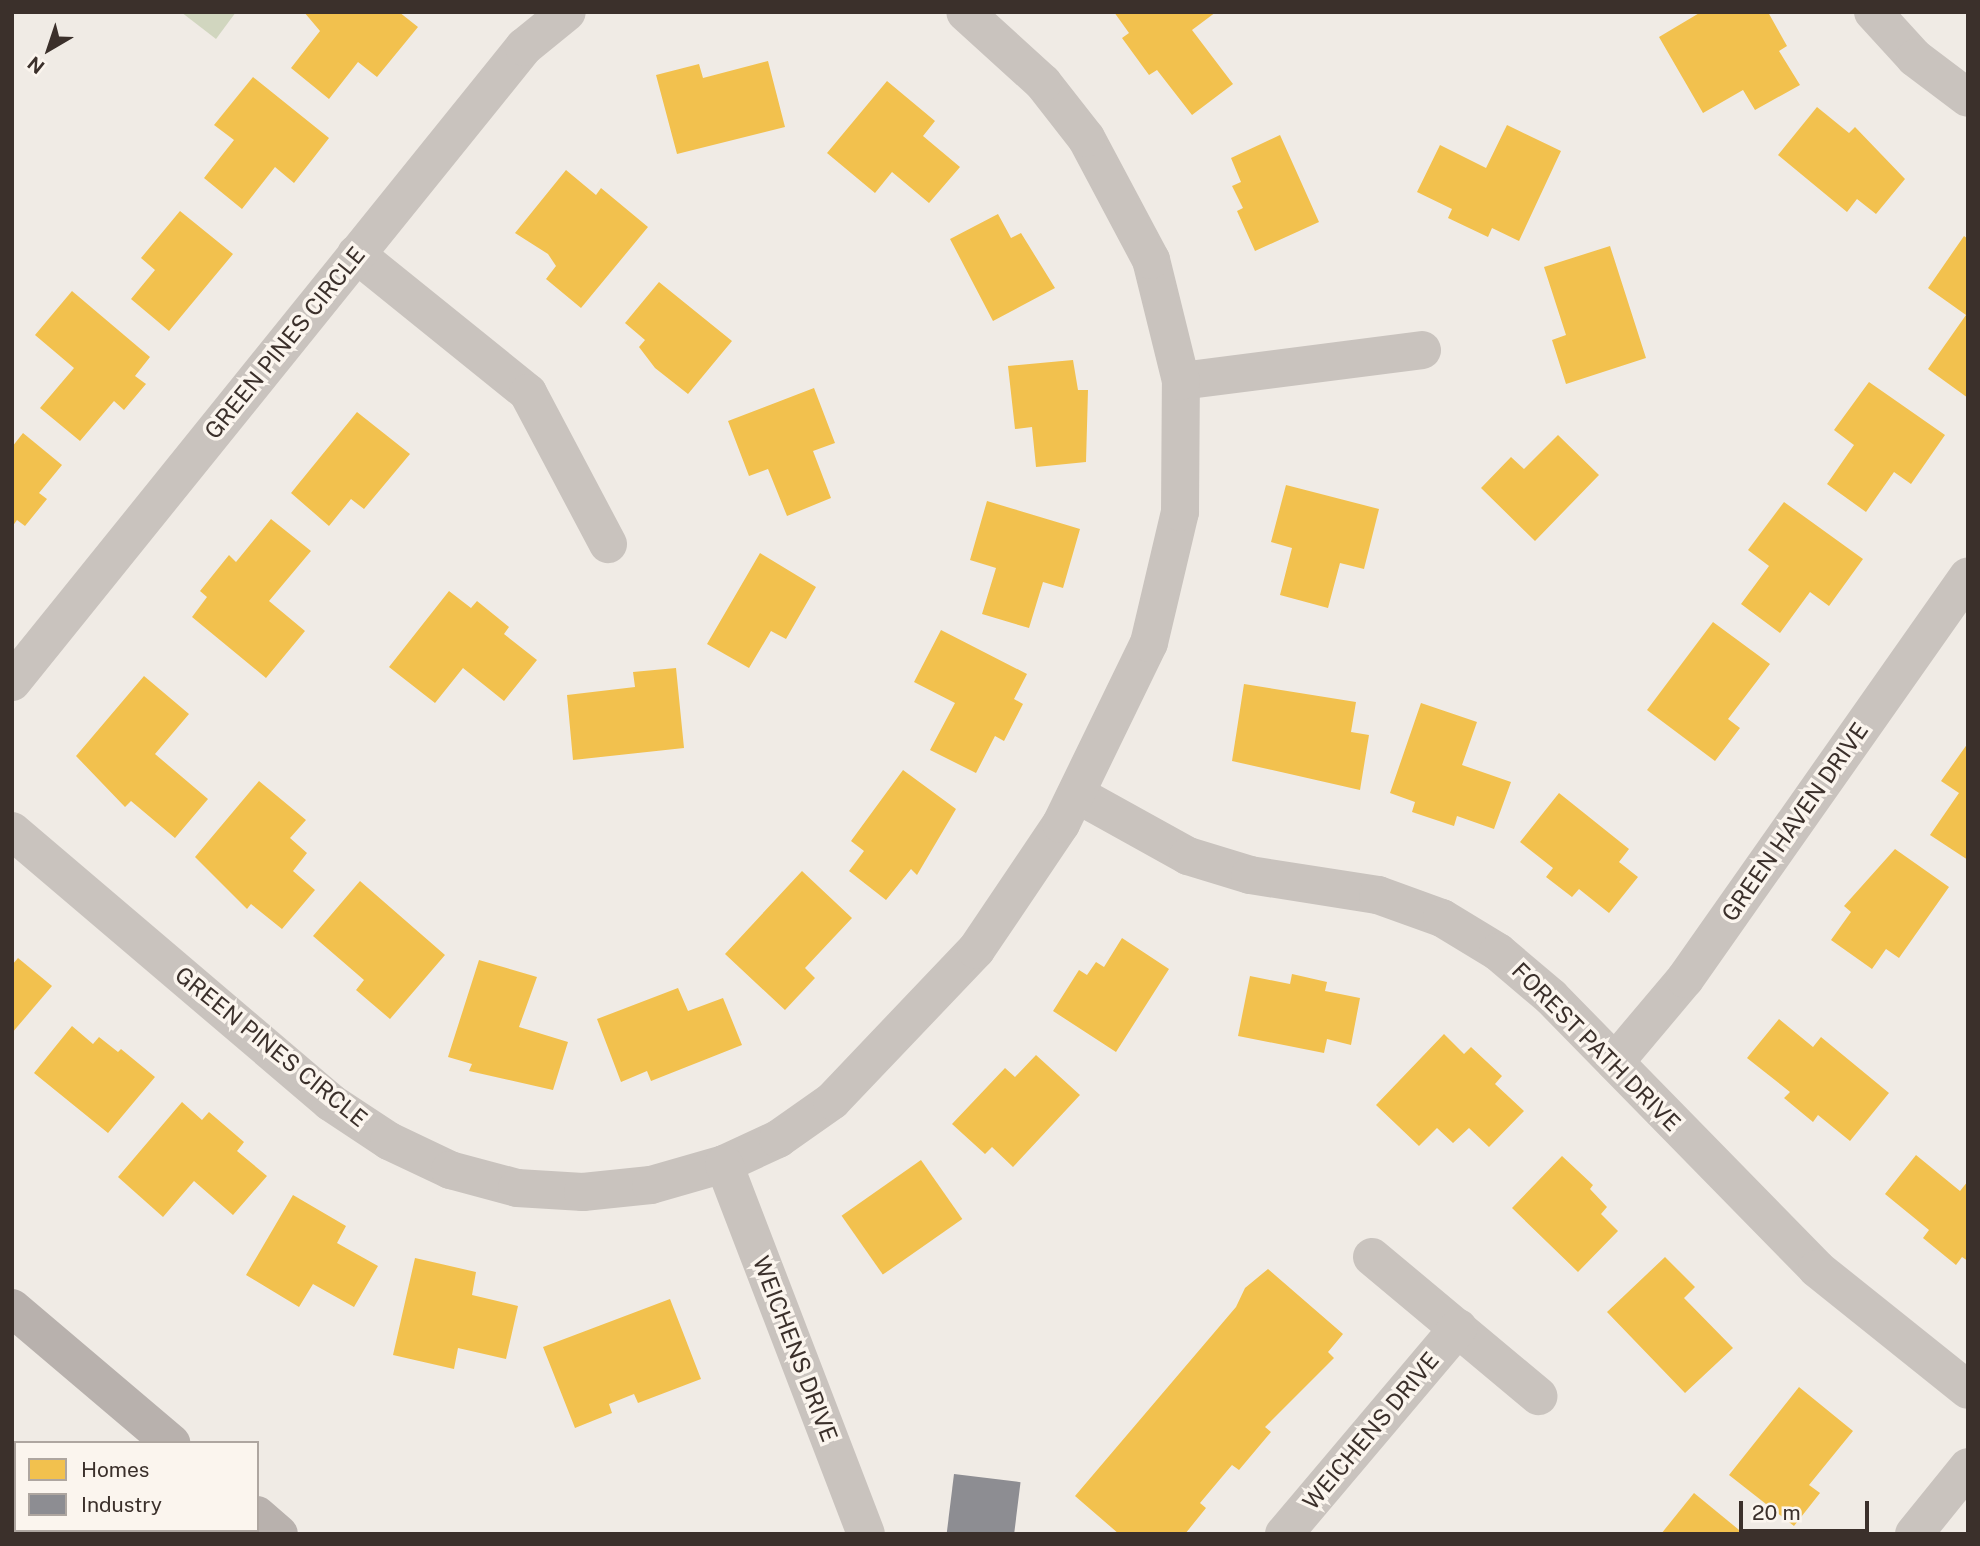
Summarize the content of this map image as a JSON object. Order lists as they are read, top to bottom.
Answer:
{
  "streets": {
    "street": [
      "GREEN PINES CIRCLE",
      "GREEN HAVEN DRIVE",
      "FOREST PATH DRIVE",
      "WEICHENS DRIVE"
    ]
  },
  "crossings": [
    ["GREEN PINES CIRCLE", "FOREST PATH DRIVE"],
    ["GREEN PINES CIRCLE", "WEICHENS DRIVE"],
    ["GREEN HAVEN DRIVE", "FOREST PATH DRIVE"]
  ],
  "legend": ["Homes", "Industry"],
  "scale_bar": "20 m",
  "north": "bottom left"
}
